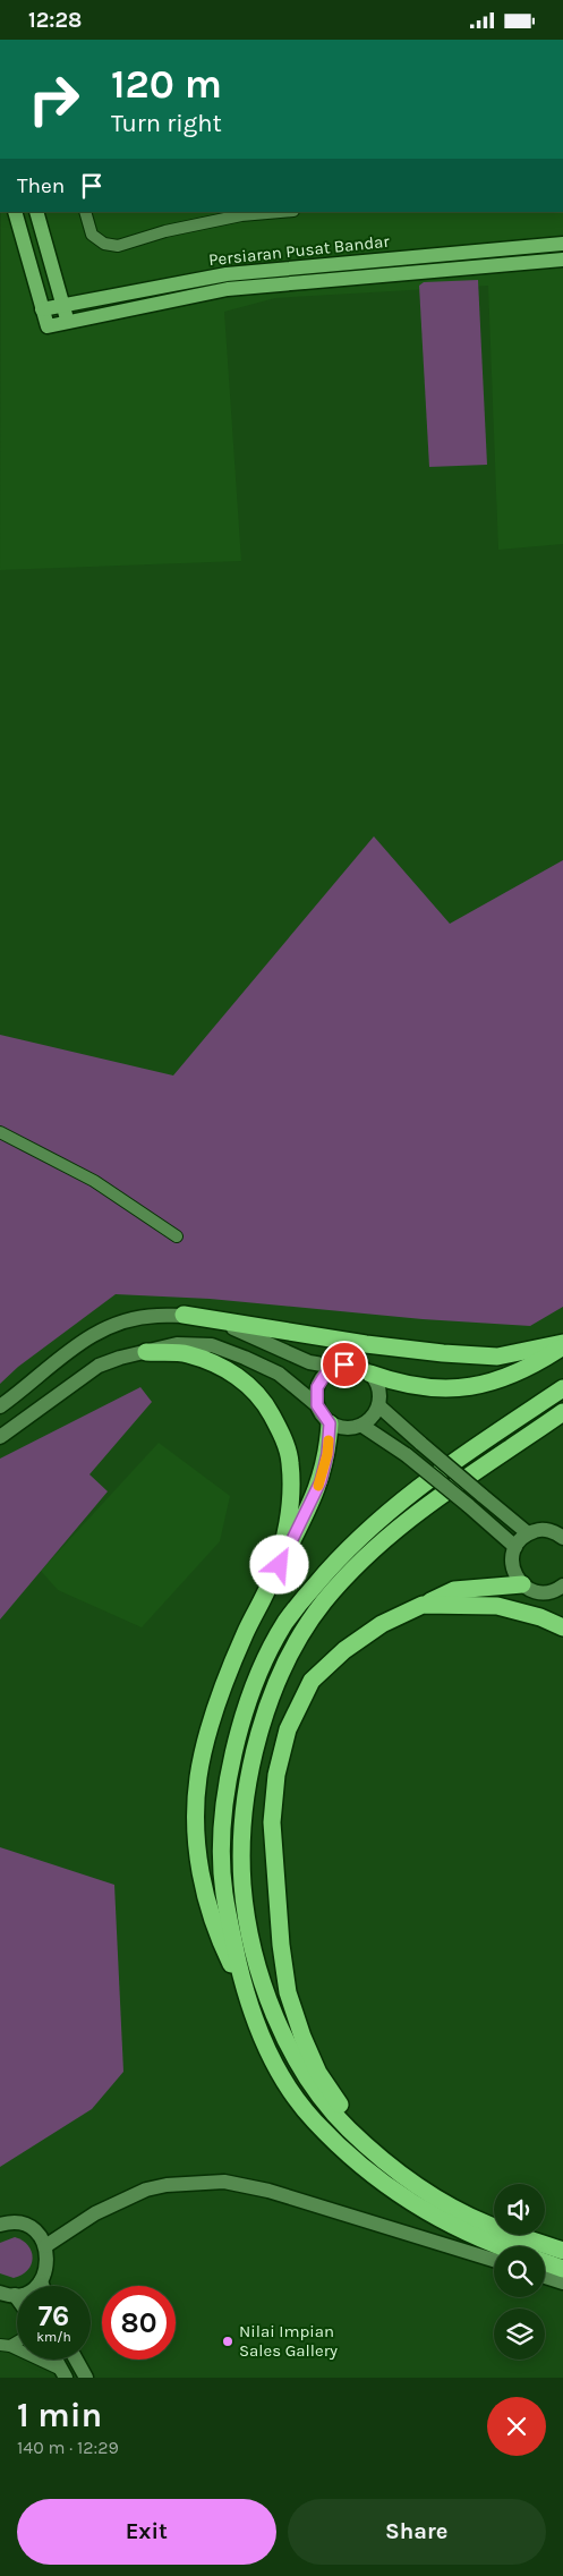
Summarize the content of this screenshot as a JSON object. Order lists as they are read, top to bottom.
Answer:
{
  "streets": {
    "main road": ["Persiaran Pusat Bandar"]
  },
  "places": ["Nilai Impian Sales Gallery"],
  "page": {
    "status": "12:28",
    "turn": ["120 m", "Turn right"],
    "then": "Then",
    "speed": "76 km/h",
    "limit": "80",
    "heading": ["1 min", "140 m · 12:29"],
    "buttons": ["Exit", "Share"]
  }
}
